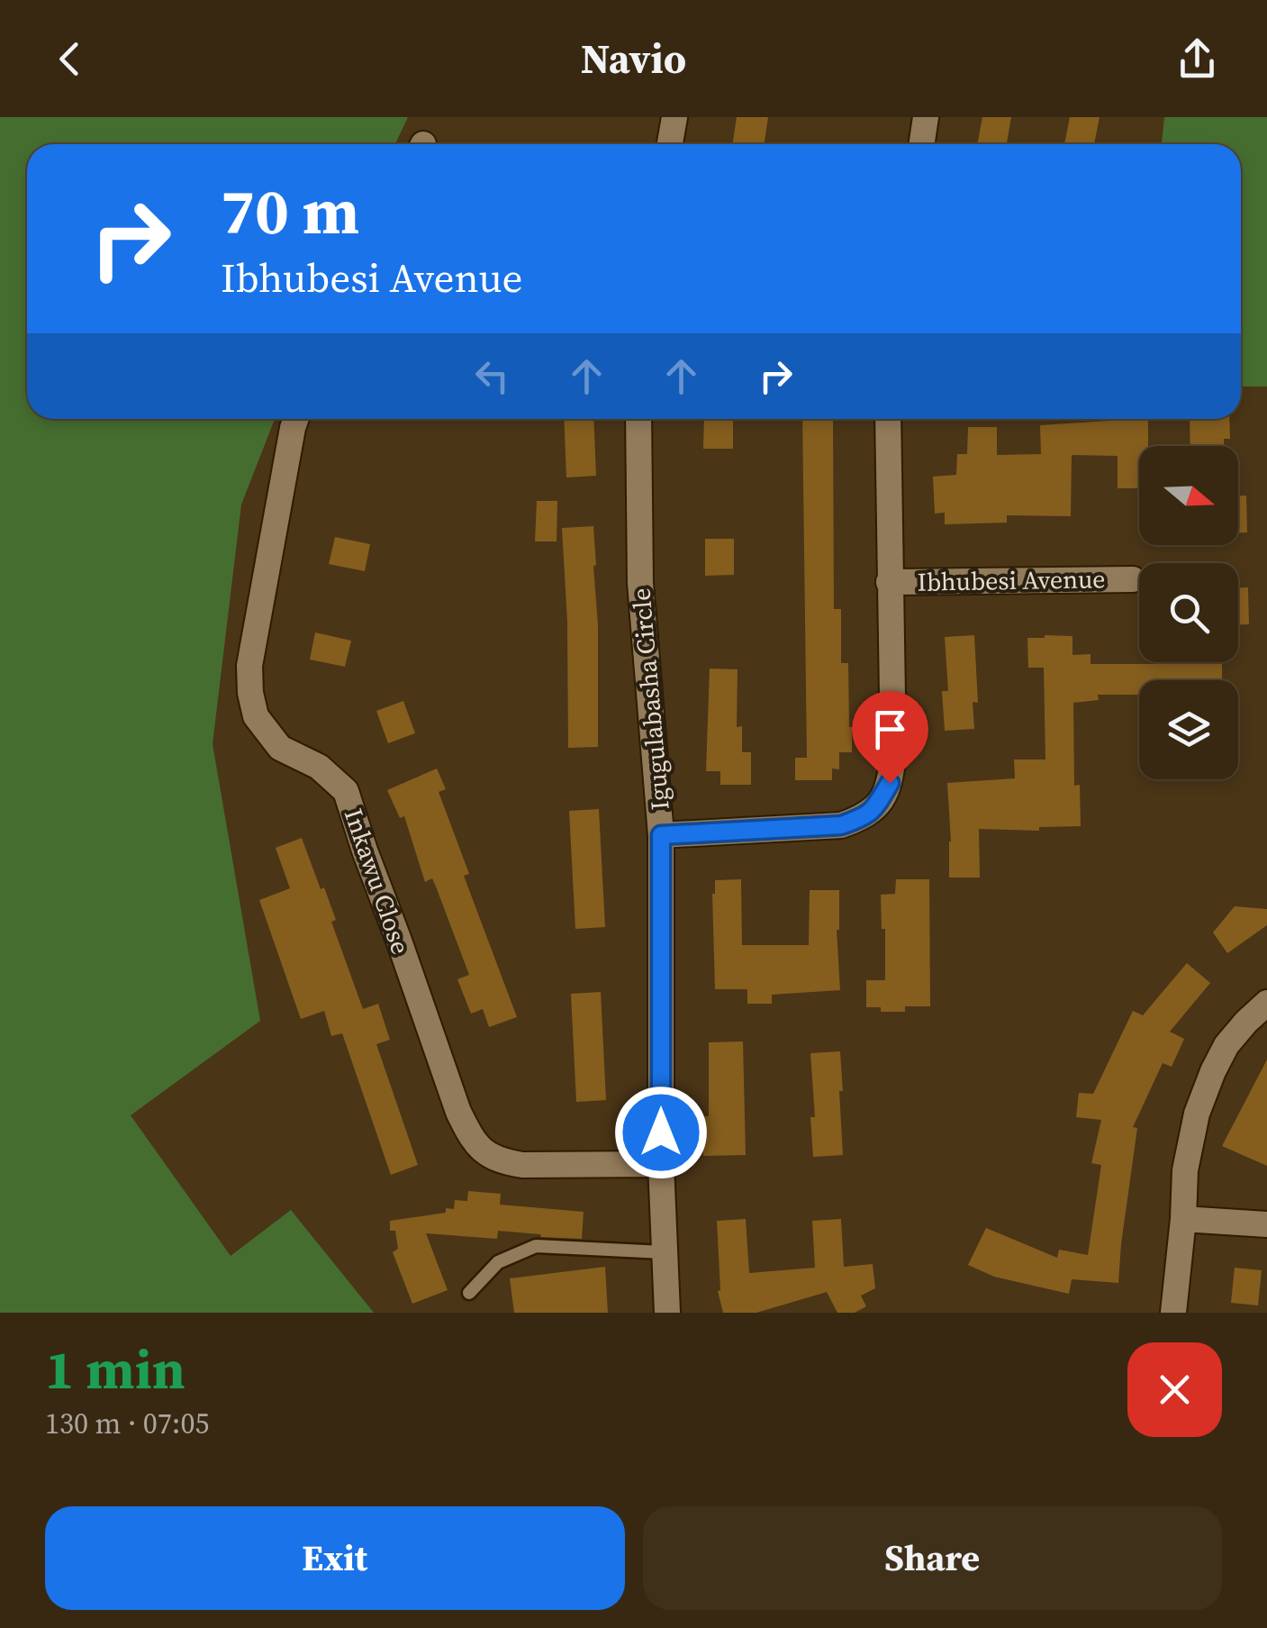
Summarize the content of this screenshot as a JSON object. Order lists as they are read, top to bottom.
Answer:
{
  "streets": {
    "street": ["Ibhubesi Avenue", "Igugulabasha Circle", "Inkawu Close"]
  },
  "crossings": [
    ["Ibhubesi Avenue", "Igugulabasha Circle"],
    ["Igugulabasha Circle", "Inkawu Close"]
  ],
  "north": "right",
  "page": {
    "header": "Navio",
    "turn": ["70 m", "Ibhubesi Avenue"],
    "heading": ["1 min", "130 m · 07:05"],
    "buttons": ["Exit", "Share"]
  }
}
